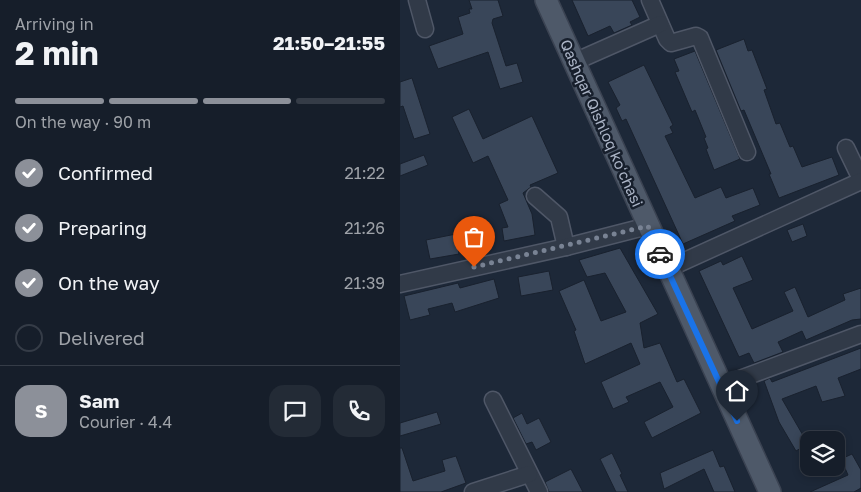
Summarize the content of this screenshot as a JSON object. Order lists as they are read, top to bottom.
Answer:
{
  "streets": {
    "main road": ["Qashqar Qishloq koʻchasi"]
  },
  "page": {
    "heading": ["2 min", "Arriving in", "21:50–21:55"],
    "panel": ["Sam", "Courier · 4.4"],
    "bar": "On the way · 90 m",
    "list": [
      ["Confirmed", "21:22"],
      ["Preparing", "21:26"],
      ["On the way", "21:39"],
      "Delivered"
    ],
    "round": "S"
  }
}
